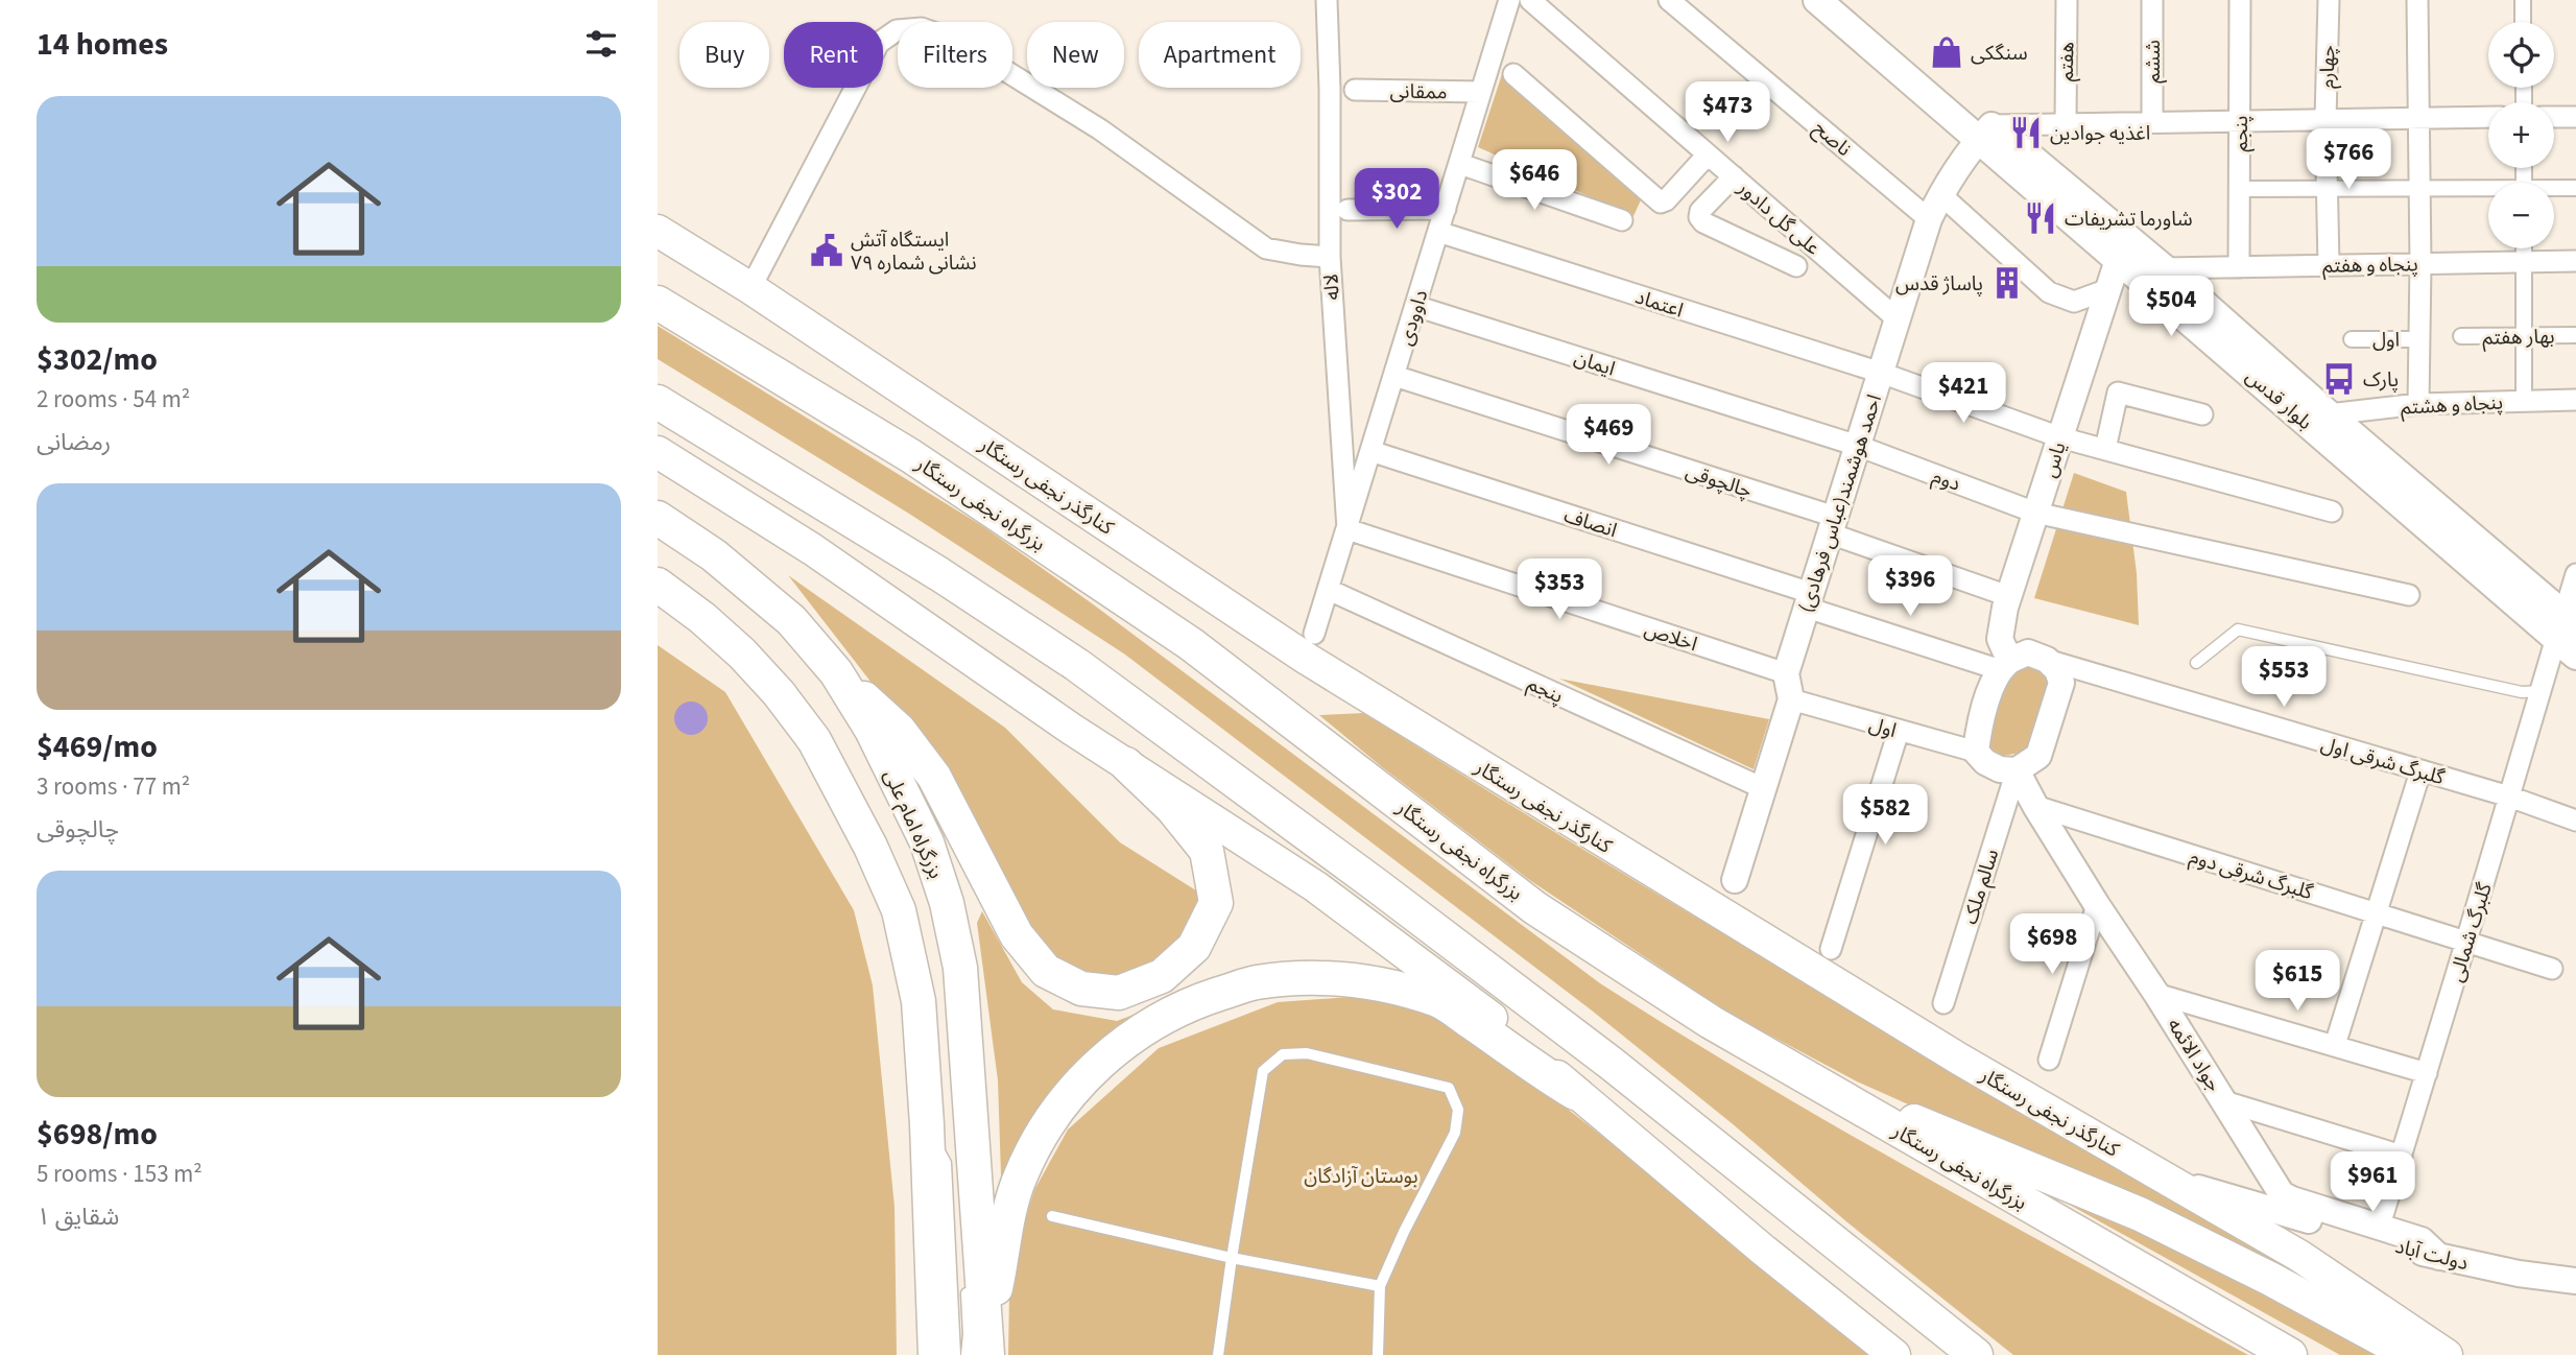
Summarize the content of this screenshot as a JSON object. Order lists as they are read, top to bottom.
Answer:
{
  "streets": {
    "highway": ["بزرگراه نجفی رستگار", "بزرگراه امام علی"],
    "main road": ["بلوار قدس", "کنارگذر نجفی رستگار"],
    "street": [
      "هفتم",
      "ششم",
      "چهارم",
      "ممقانی",
      "پنجم",
      "ناصح",
      "علی گل دادور",
      "پنجاه و هفتم",
      "لاله",
      "اعتماد",
      "داوودی",
      "بهار هفتم",
      "اول",
      "ایمان",
      "پنجاه و هشتم",
      "یاس",
      "دوم",
      "چالچوقی",
      "احمد هوشمند(عباس فرهادی)",
      "انصاف",
      "اخلاص",
      "گلبرگ شرقی اول",
      "گلبرگ شرقی دوم",
      "سالم ملک",
      "گلبرگ شمالی",
      "جواد الائمه",
      "دولت آباد"
    ]
  },
  "crossings": [
    ["چهارم", "پنجاه و هفتم"],
    ["ممقانی", "داوودی"],
    ["پنجم", "پنجاه و هفتم"],
    ["پنجم", "داوودی"],
    ["پنجم", "احمد هوشمند(عباس فرهادی)"],
    ["ناصح", "احمد هوشمند(عباس فرهادی)"],
    ["علی گل دادور", "احمد هوشمند(عباس فرهادی)"],
    ["پنجاه و هفتم", "بلوار قدس"],
    ["لاله", "داوودی"],
    ["لاله", "اخلاص"],
    ["اعتماد", "داوودی"],
    ["اعتماد", "احمد هوشمند(عباس فرهادی)"],
    ["داوودی", "ایمان"],
    ["داوودی", "چالچوقی"],
    ["داوودی", "انصاف"],
    ["داوودی", "اخلاص"],
    ["اول", "احمد هوشمند(عباس فرهادی)"],
    ["ایمان", "دوم"],
    ["ایمان", "احمد هوشمند(عباس فرهادی)"],
    ["بلوار قدس", "پنجاه و هشتم"],
    ["بلوار قدس", "یاس"],
    ["بلوار قدس", "احمد هوشمند(عباس فرهادی)"],
    ["بلوار قدس", "گلبرگ شمالی"],
    ["یاس", "دوم"],
    ["یاس", "چالچوقی"],
    ["یاس", "انصاف"],
    ["دوم", "احمد هوشمند(عباس فرهادی)"],
    ["چالچوقی", "احمد هوشمند(عباس فرهادی)"],
    ["کنارگذر نجفی رستگار", "دولت آباد"],
    ["احمد هوشمند(عباس فرهادی)", "انصاف"],
    ["احمد هوشمند(عباس فرهادی)", "اخلاص"],
    ["گلبرگ شرقی اول", "گلبرگ شمالی"],
    ["گلبرگ شرقی دوم", "گلبرگ شمالی"],
    ["گلبرگ شرقی دوم", "جواد الائمه"],
    ["سالم ملک", "جواد الائمه"],
    ["گلبرگ شمالی", "جواد الائمه"],
    ["جواد الائمه", "دولت آباد"]
  ],
  "parks": ["بوستان آزادگان"],
  "places": {
    "shop": ["سنگکی"],
    "restaurant": ["اغذیه جوادین", "شاورما تشریفات"],
    "public building": ["ایستگاه آتش نشانی شماره ۷۹"],
    "building": ["پاساژ قدس"],
    "bus stop": ["پارک"]
  },
  "page": {
    "heading": "14 homes",
    "map_buttons": ["+", "−"],
    "chip": [
      "Buy",
      "Rent",
      "Filters",
      "New",
      "Apartment"
    ],
    "price": [
      "$473",
      "$766",
      "$646",
      "$302",
      "$504",
      "$421",
      "$469",
      "$396",
      "$353",
      "$553",
      "$582",
      "$698",
      "$615",
      "$961"
    ],
    "list": [
      {
        "name": "$302/mo",
        "note": "2 rooms · 54 m² · رمضانی"
      },
      {
        "name": "$469/mo",
        "note": "3 rooms · 77 m² · چالچوقی"
      },
      {
        "name": "$698/mo",
        "note": "5 rooms · 153 m² · شقایق ۱"
      }
    ]
  }
}
